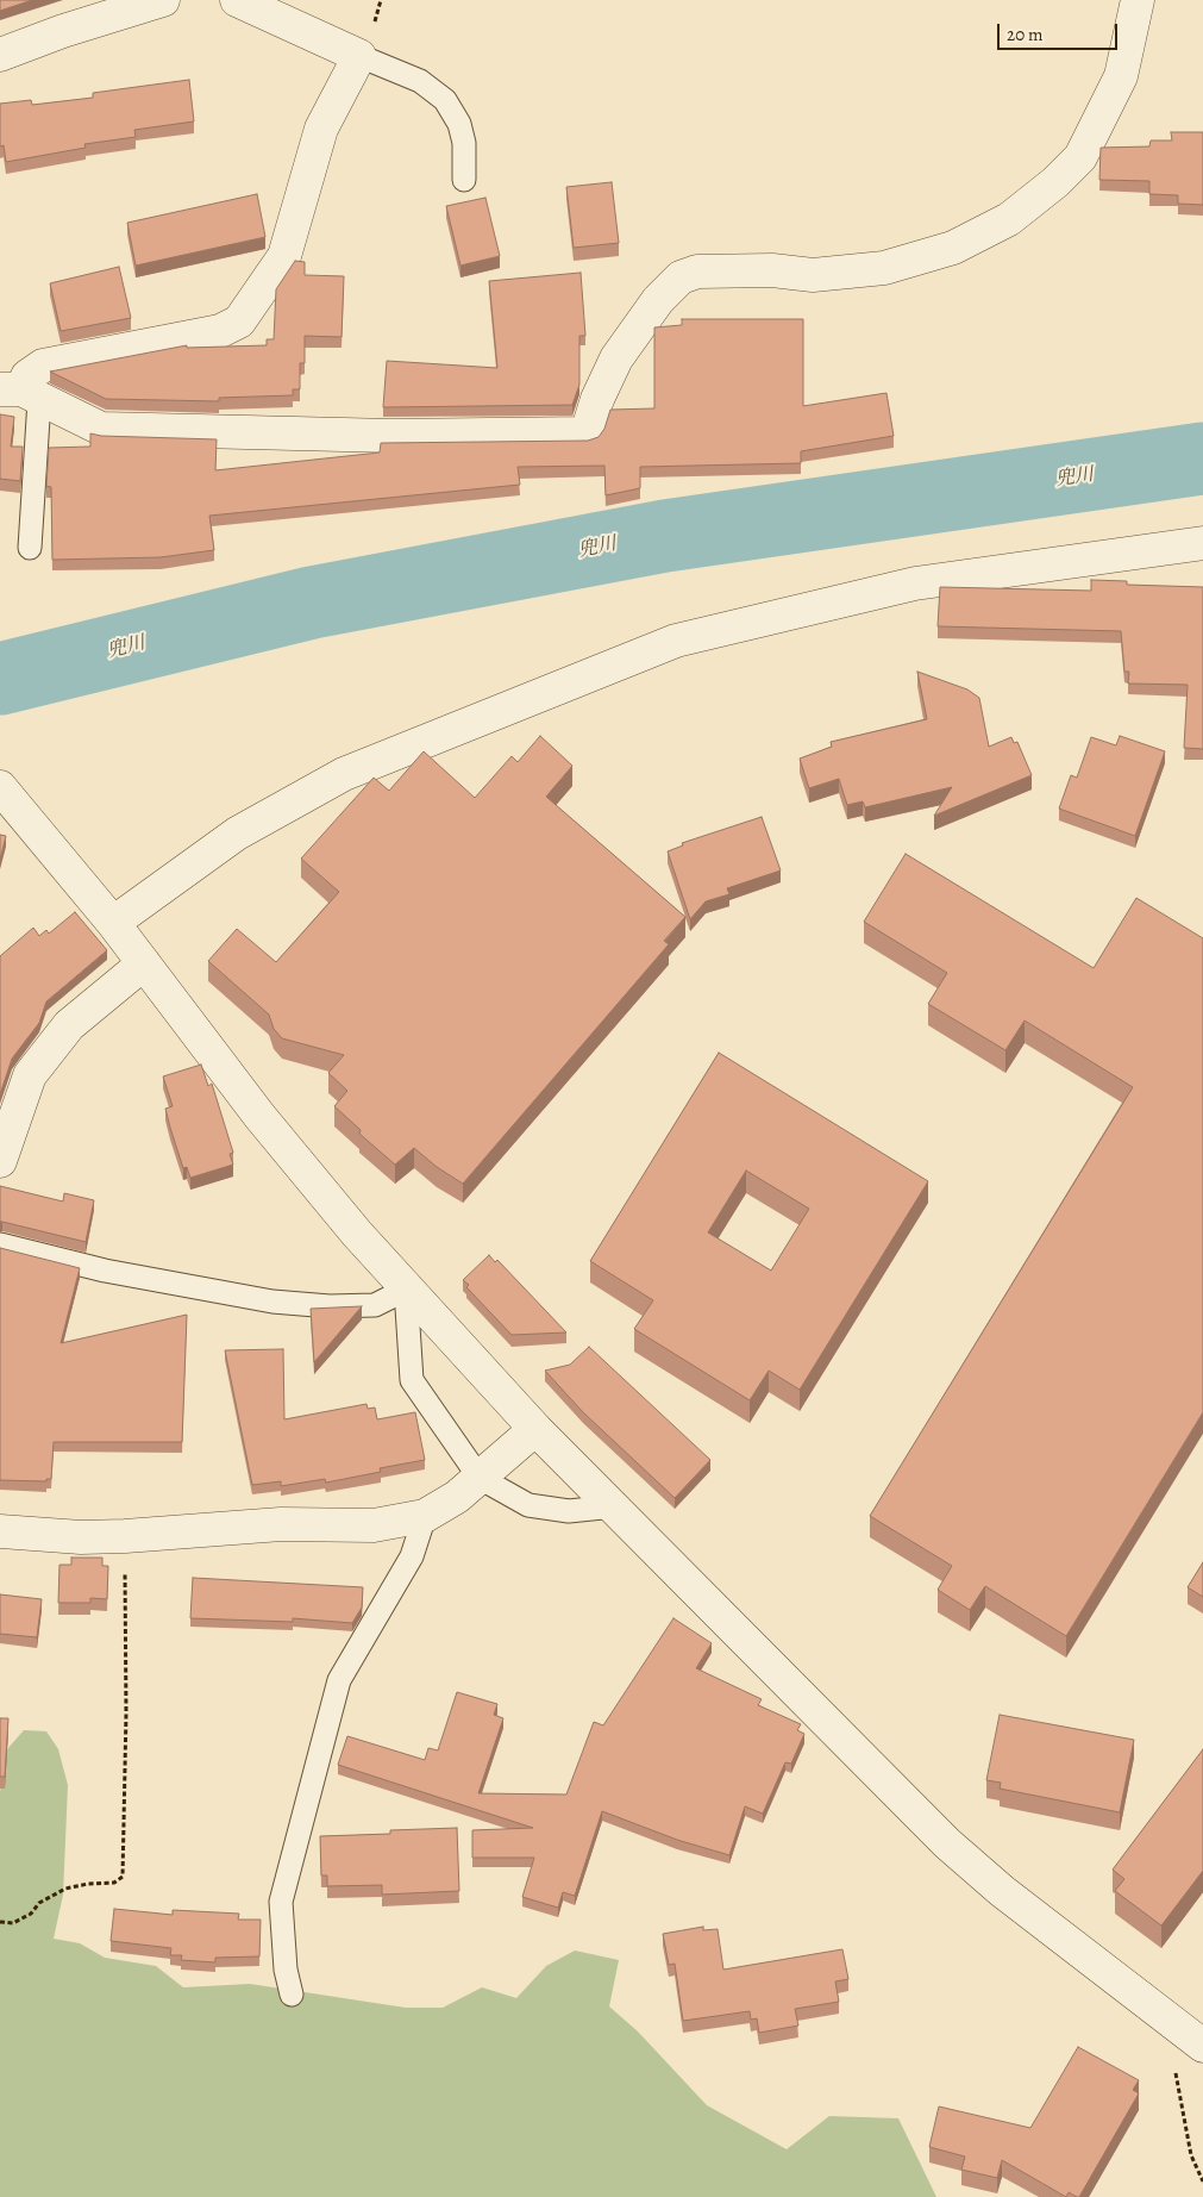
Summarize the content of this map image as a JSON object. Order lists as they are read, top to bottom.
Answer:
{
  "water": ["兜川"],
  "scale_bar": "20 m"
}
